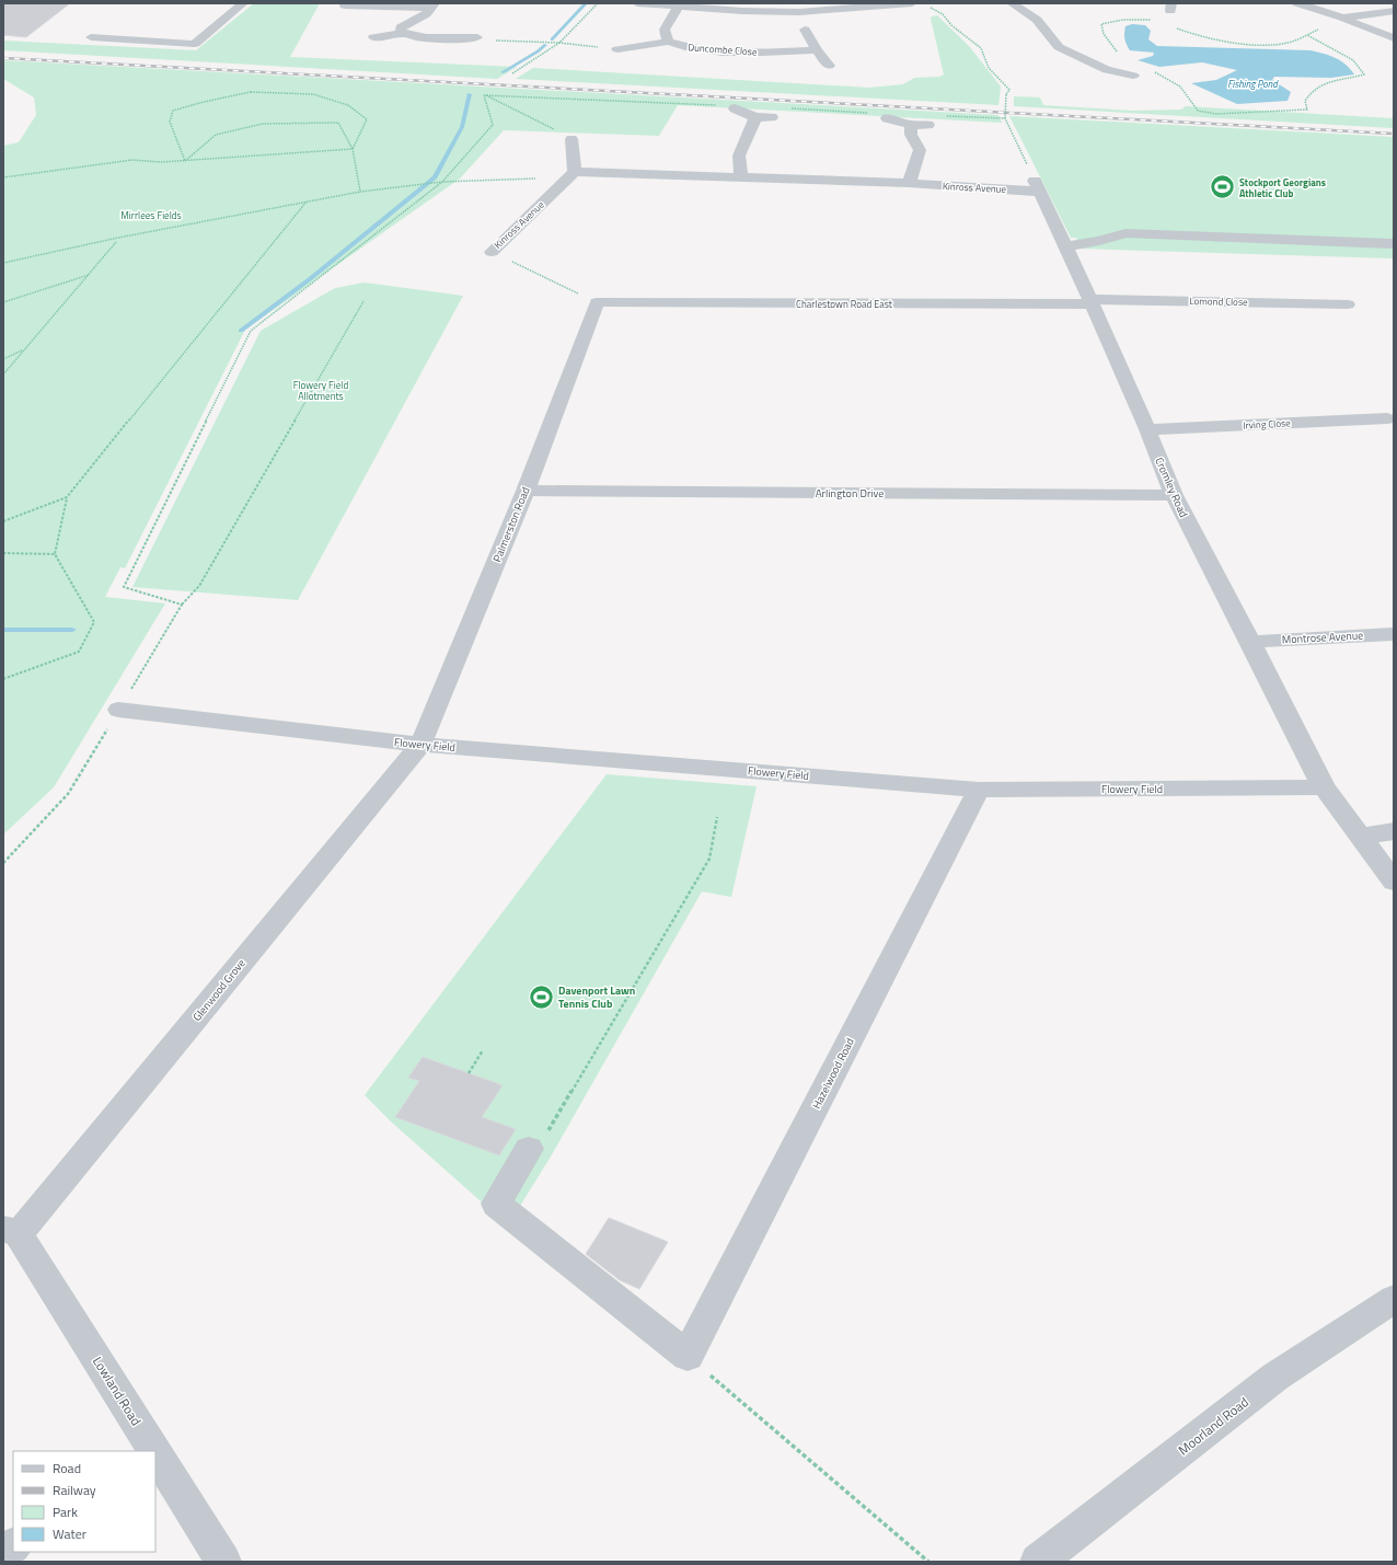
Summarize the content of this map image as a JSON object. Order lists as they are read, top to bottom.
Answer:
{
  "streets": {
    "street": [
      "Duncombe Close",
      "Kinross Avenue",
      "Lomond Close",
      "Charlestown Road East",
      "Irving Close",
      "Cromley Road",
      "Arlington Drive",
      "Palmerston Road",
      "Montrose Avenue",
      "Flowery Field",
      "Glenwood Grove",
      "Hazelwood Road",
      "Lowland Road",
      "Moorland Road"
    ]
  },
  "crossings": [
    ["Kinross Avenue", "Charlestown Road East"],
    ["Kinross Avenue", "Cromley Road"],
    ["Kinross Avenue", "Palmerston Road"],
    ["Lomond Close", "Charlestown Road East"],
    ["Lomond Close", "Cromley Road"],
    ["Charlestown Road East", "Cromley Road"],
    ["Charlestown Road East", "Palmerston Road"],
    ["Irving Close", "Cromley Road"],
    ["Cromley Road", "Arlington Drive"],
    ["Cromley Road", "Montrose Avenue"],
    ["Cromley Road", "Flowery Field"],
    ["Arlington Drive", "Palmerston Road"],
    ["Palmerston Road", "Flowery Field"],
    ["Palmerston Road", "Glenwood Grove"],
    ["Flowery Field", "Glenwood Grove"],
    ["Flowery Field", "Hazelwood Road"],
    ["Glenwood Grove", "Lowland Road"]
  ],
  "water": ["Fishing Pond"],
  "parks": ["Mirrlees Fields", "Flowery Field Allotments"],
  "places": {
    "sports": ["Stockport Georgians Athletic Club", "Davenport Lawn Tennis Club"]
  },
  "legend": [
    "Road",
    "Railway",
    "Park",
    "Water"
  ]
}
